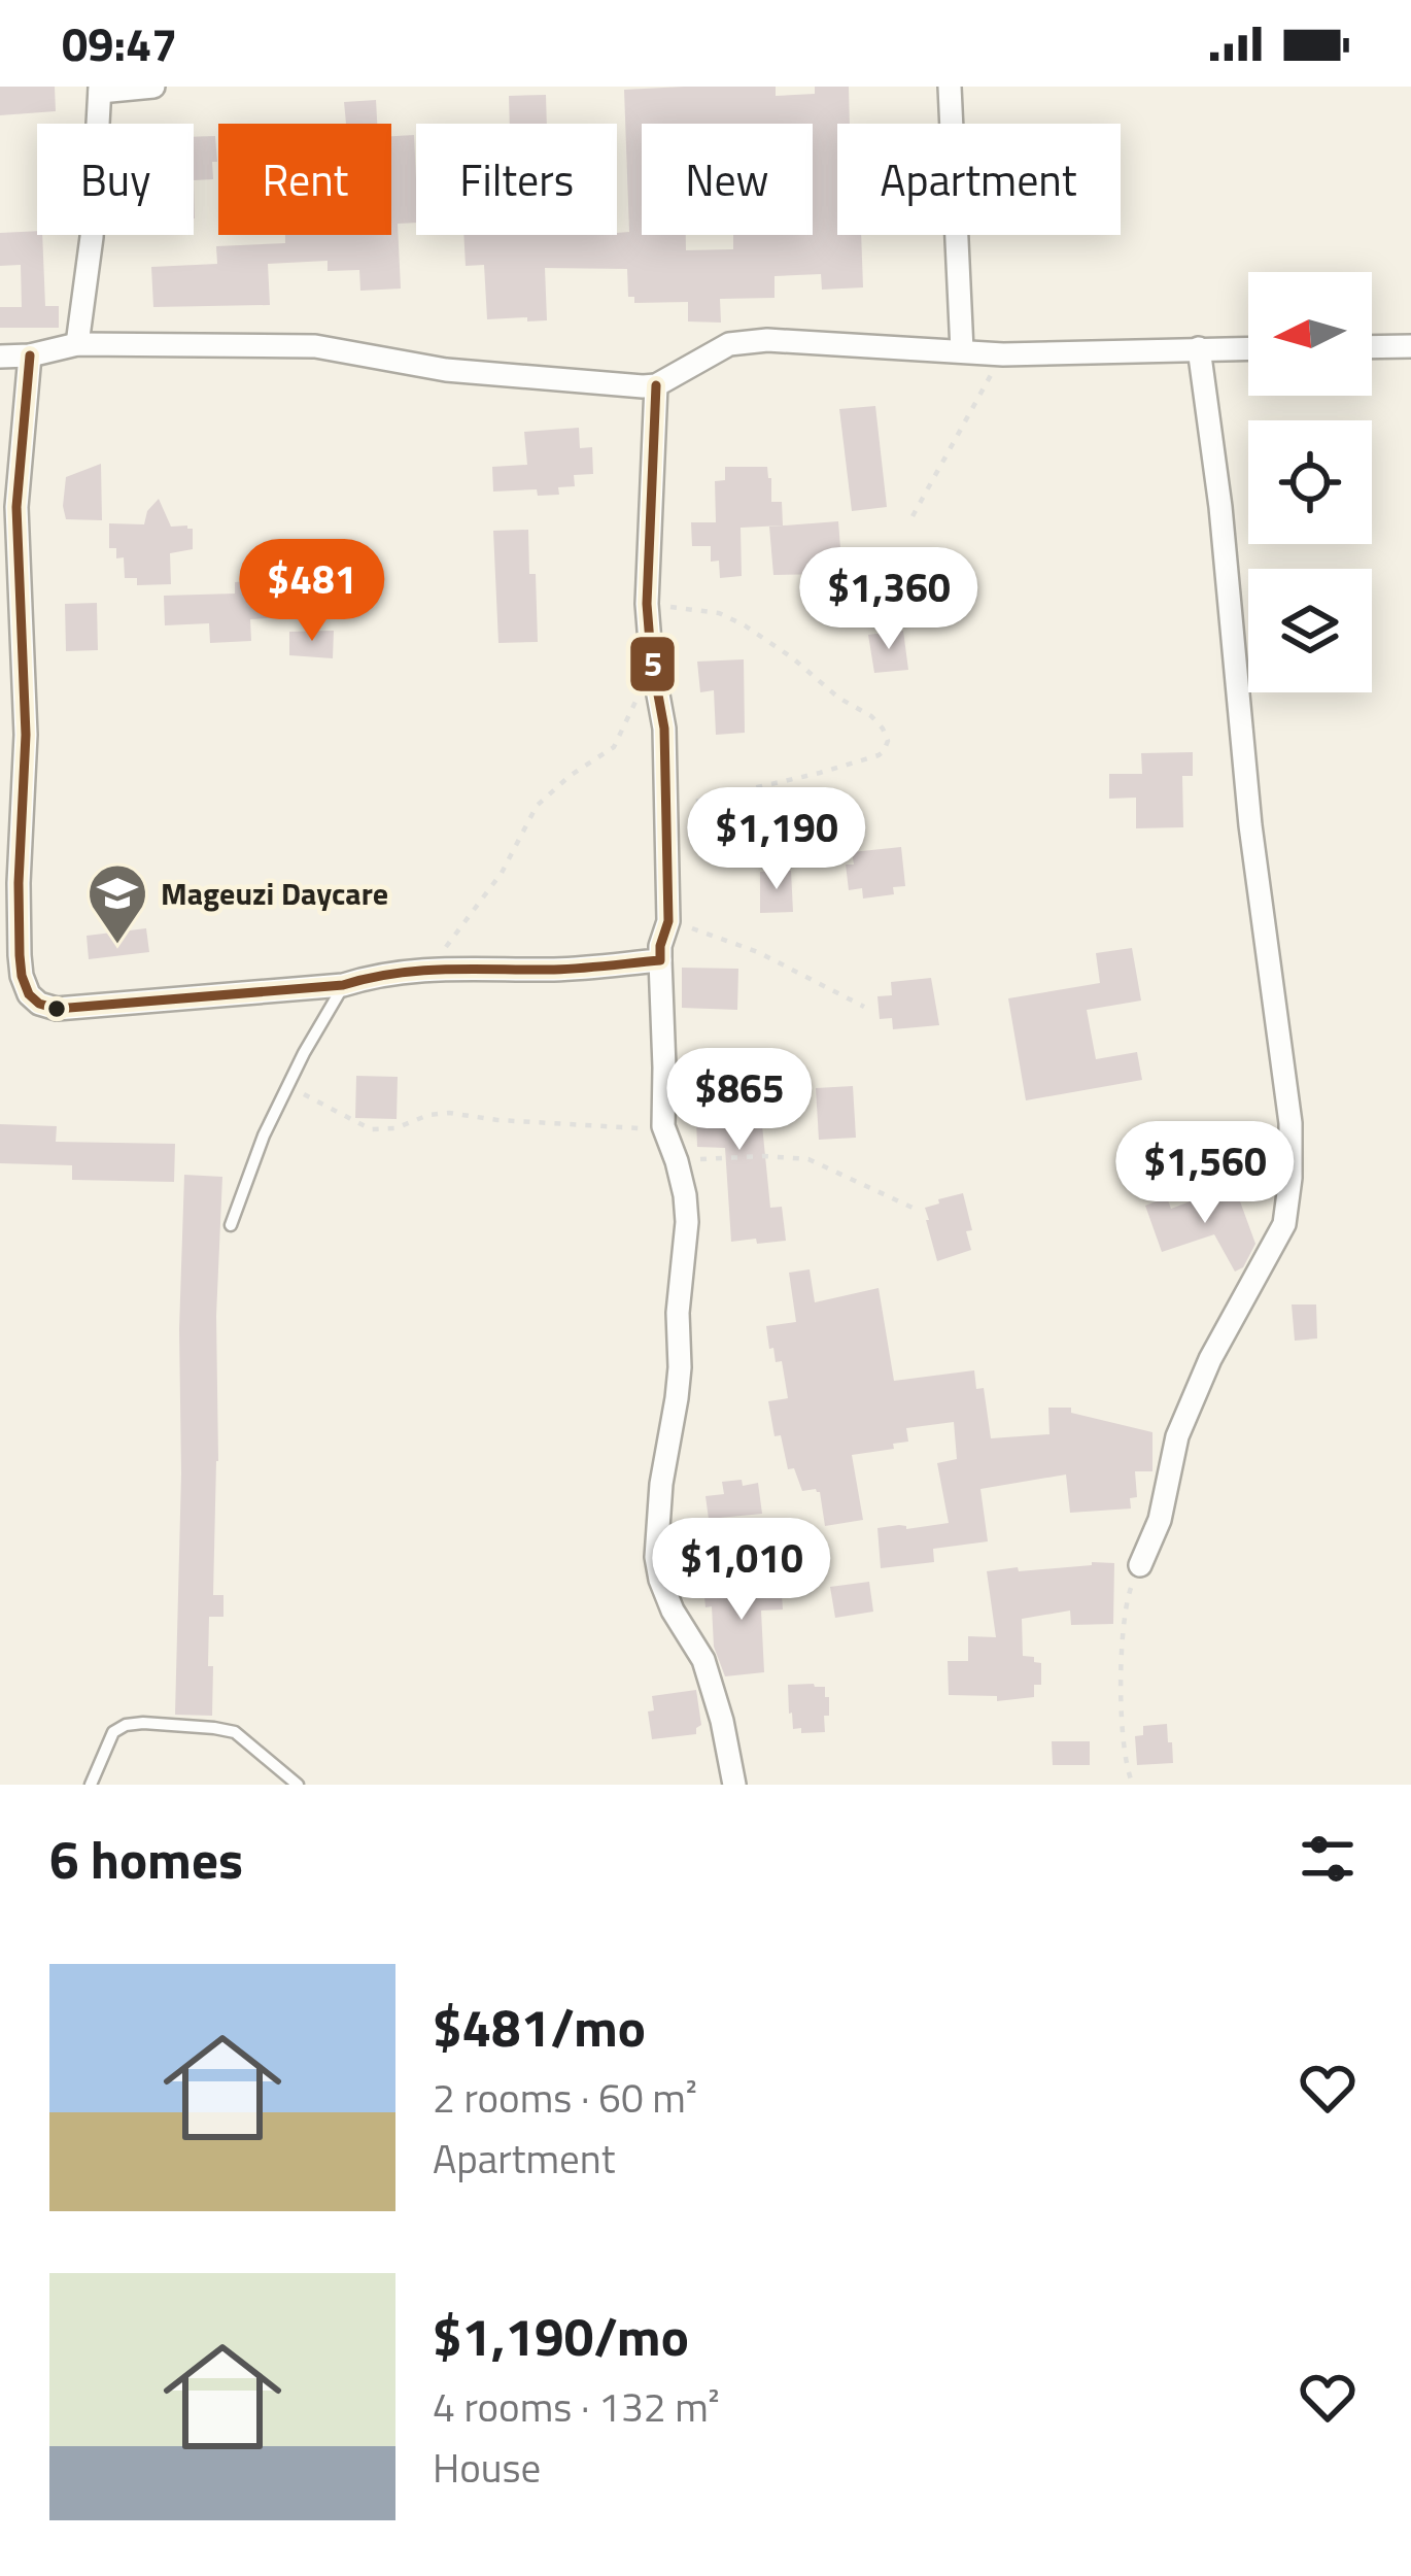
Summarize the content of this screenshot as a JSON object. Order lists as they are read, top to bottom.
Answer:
{
  "places": {
    "school or university": ["Mageuzi Daycare"]
  },
  "lines": ["transit line 5"],
  "north": "left",
  "page": {
    "status": "09:47",
    "chip": [
      "Buy",
      "Rent",
      "Filters",
      "New",
      "Apartment"
    ],
    "price": [
      "$481",
      "$1,360",
      "$1,190",
      "$865",
      "$1,560",
      "$1,010"
    ],
    "heading": "6 homes",
    "list": [
      {
        "name": "$481/mo",
        "note": "2 rooms · 60 m² · Apartment"
      },
      {
        "name": "$1,190/mo",
        "note": "4 rooms · 132 m² · House"
      }
    ]
  }
}
